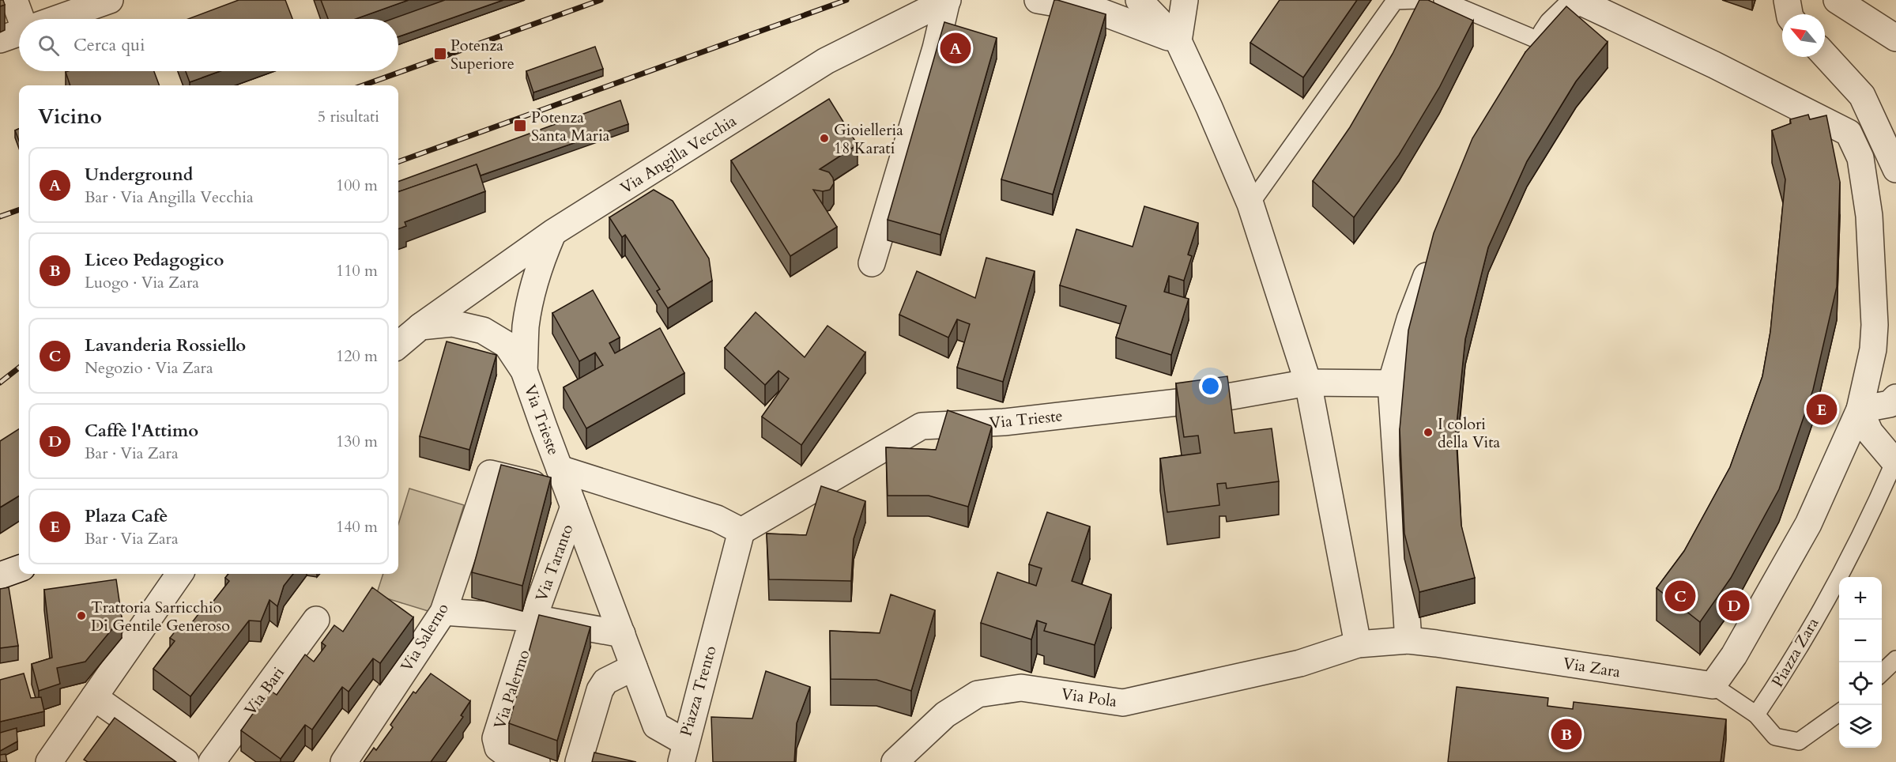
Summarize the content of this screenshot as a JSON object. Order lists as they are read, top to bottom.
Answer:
{
  "streets": {
    "street": [
      "Via Angilla Vecchia",
      "Via Trieste",
      "Via Taranto",
      "Via Salerno",
      "Via Zara",
      "Via Palermo",
      "Via Bari",
      "Piazza Trento",
      "Via Pola"
    ],
    "lane": ["Piazza Zara"]
  },
  "crossings": [
    ["Via Trieste", "Piazza Trento"],
    ["Via Taranto", "Via Salerno"],
    ["Via Taranto", "Via Palermo"],
    ["Via Taranto", "Piazza Trento"],
    ["Via Salerno", "Piazza Trento"],
    ["Via Zara", "Via Pola"]
  ],
  "places": {
    "transit": ["Potenza Superiore", "Potenza Santa Maria"],
    "other": ["Gioielleria 18 Karati", "I colori della Vita", "Trattoria Sarricchio Di Gentile Generoso"]
  },
  "north": "top left",
  "page": {
    "search": "Cerca qui",
    "pins": [
      "A",
      "E",
      "C",
      "D",
      "B"
    ],
    "heading": ["Vicino", "5 risultati"],
    "list": [
      {
        "mark": "A",
        "name": "Underground",
        "note": "Bar · Via Angilla Vecchia",
        "value": "100 m"
      },
      {
        "mark": "B",
        "name": "Liceo Pedagogico",
        "note": "Luogo · Via Zara",
        "value": "110 m"
      },
      {
        "mark": "C",
        "name": "Lavanderia Rossiello",
        "note": "Negozio · Via Zara",
        "value": "120 m"
      },
      {
        "mark": "D",
        "name": "Caffè l'Attimo",
        "note": "Bar · Via Zara",
        "value": "130 m"
      },
      {
        "mark": "E",
        "name": "Plaza Cafè",
        "note": "Bar · Via Zara",
        "value": "140 m"
      }
    ],
    "map_buttons": ["+", "−"]
  }
}
